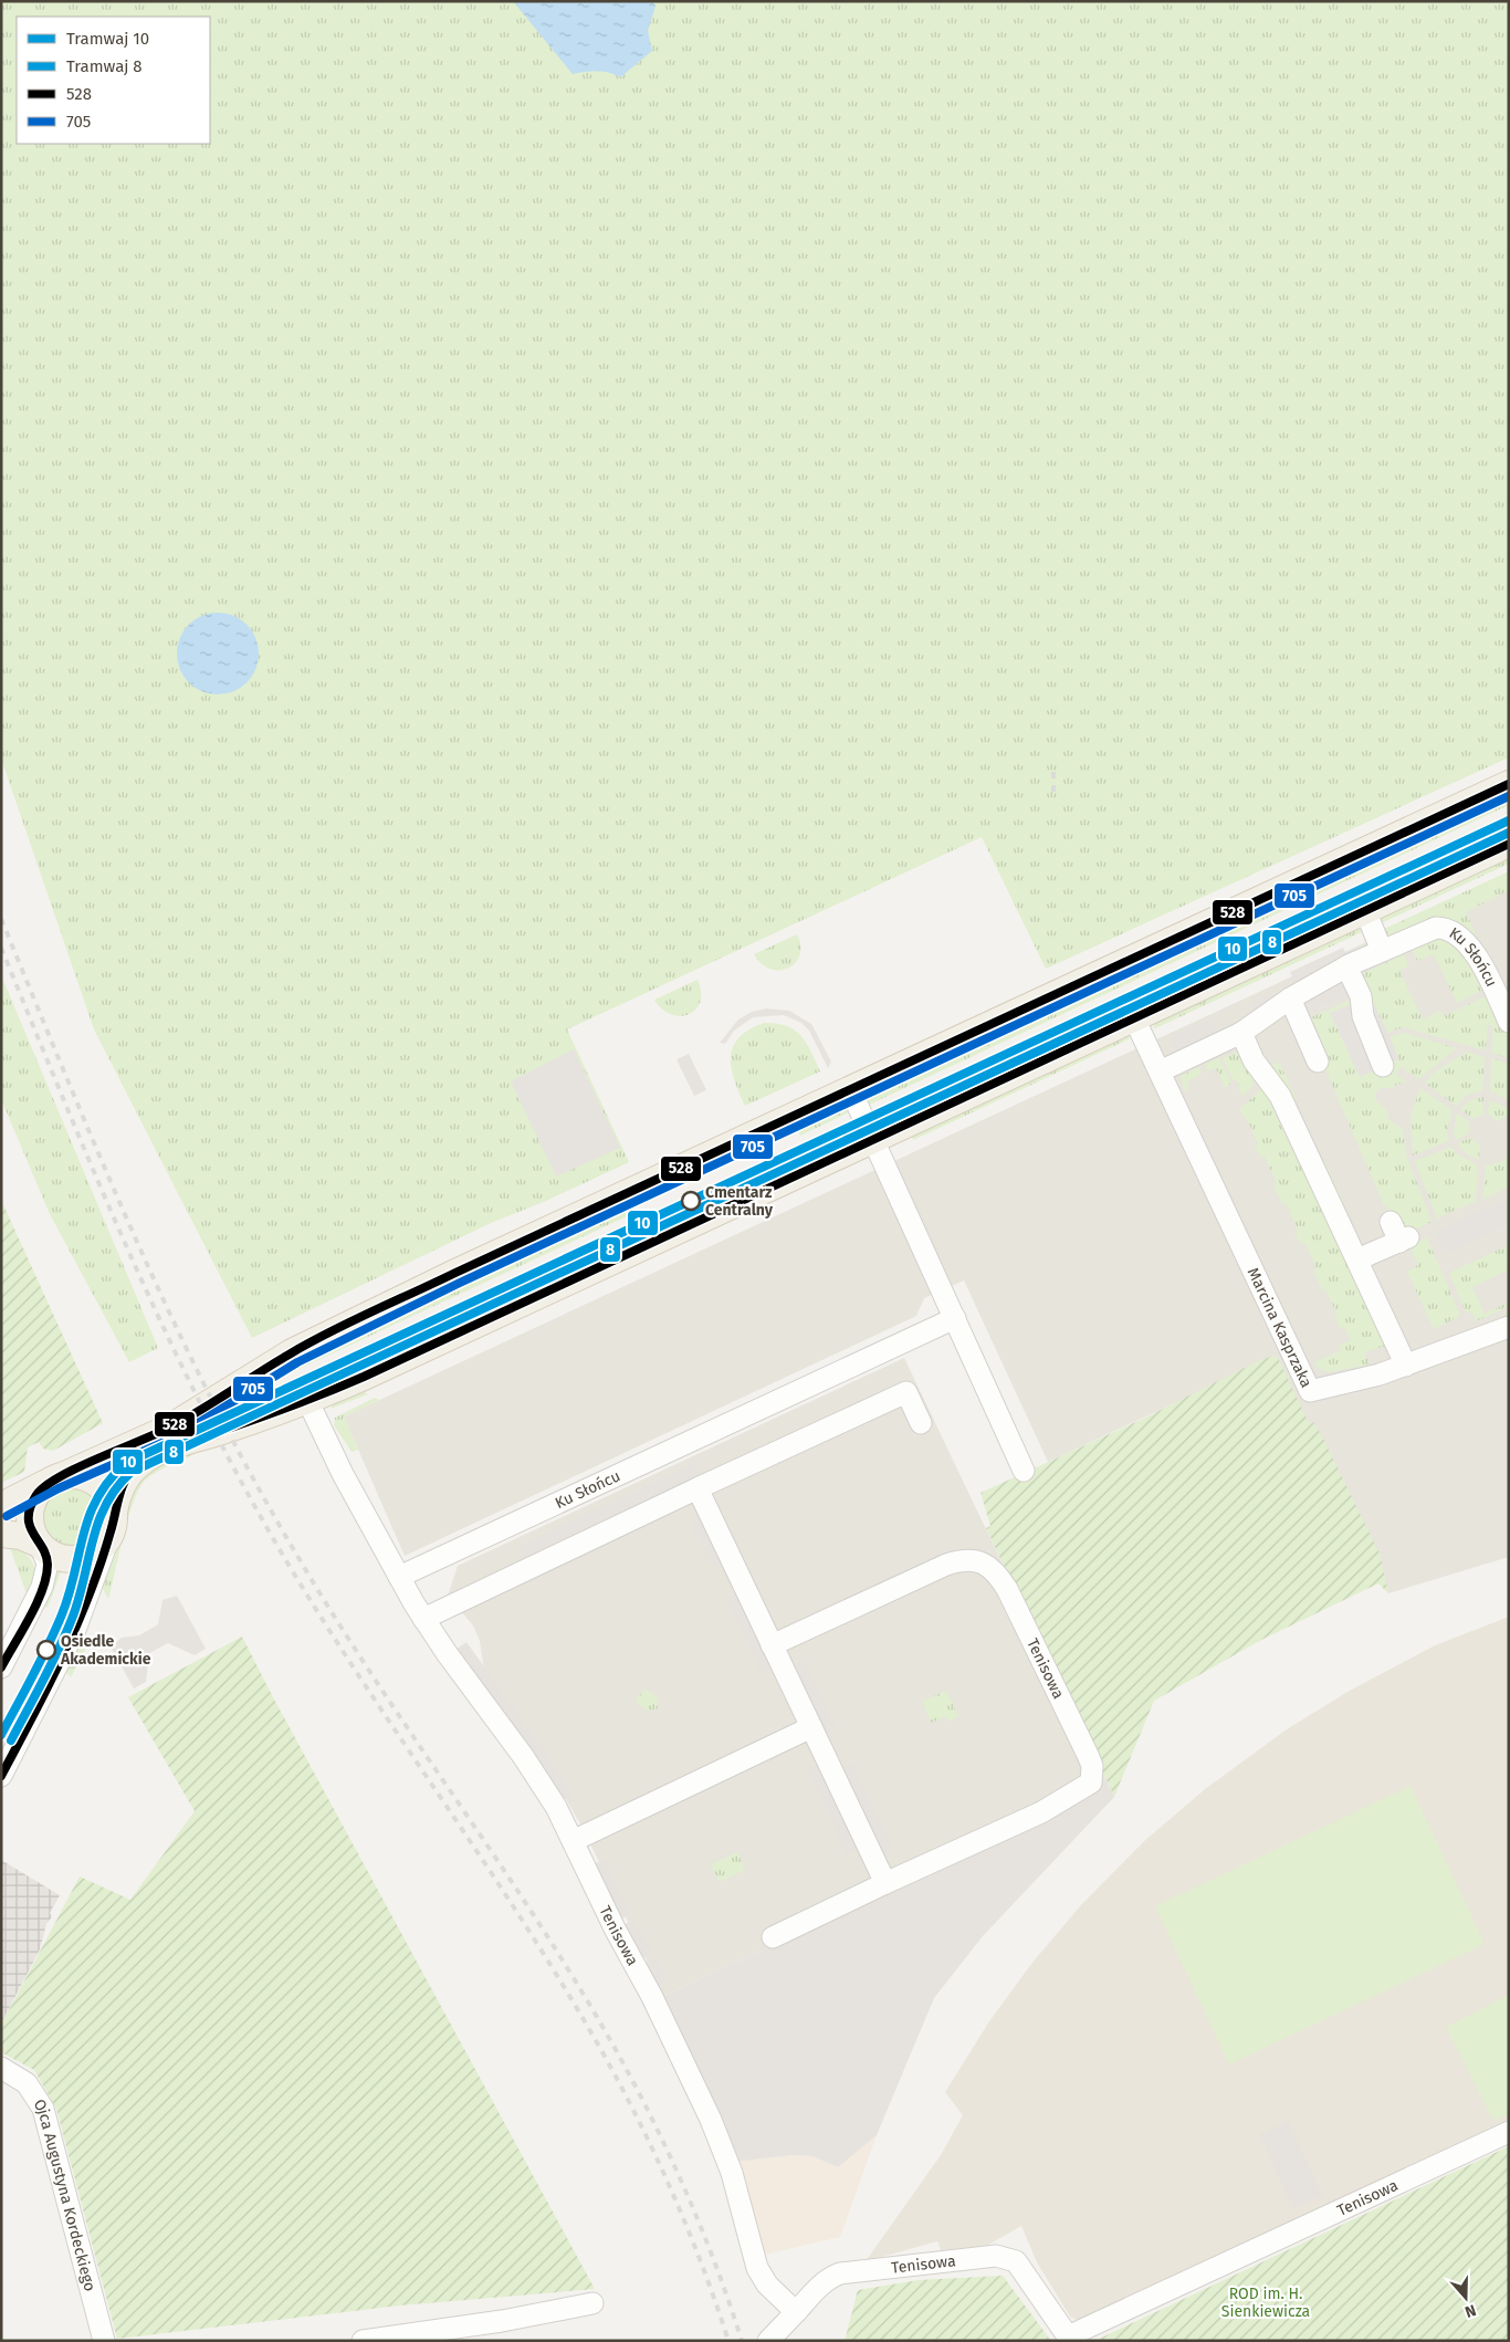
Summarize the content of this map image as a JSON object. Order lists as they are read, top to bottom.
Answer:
{
  "streets": {
    "street": [
      "Ku Słońcu",
      "Marcina Kasprzaka",
      "Tenisowa",
      "Ojca Augustyna Kordeckiego"
    ]
  },
  "crossings": [
    ["Ku Słońcu", "Marcina Kasprzaka"],
    ["Ku Słońcu", "Tenisowa"]
  ],
  "parks": ["ROD im. H. Sienkiewicza"],
  "places": ["Cmentarz Centralny", "Osiedle Akademickie"],
  "lines": [
    "transit line 528",
    "transit line 705",
    "tram line 10",
    "tram line 8"
  ],
  "legend": [
    "Tramwaj 10",
    "Tramwaj 8",
    "528",
    "705"
  ],
  "north": "bottom"
}
